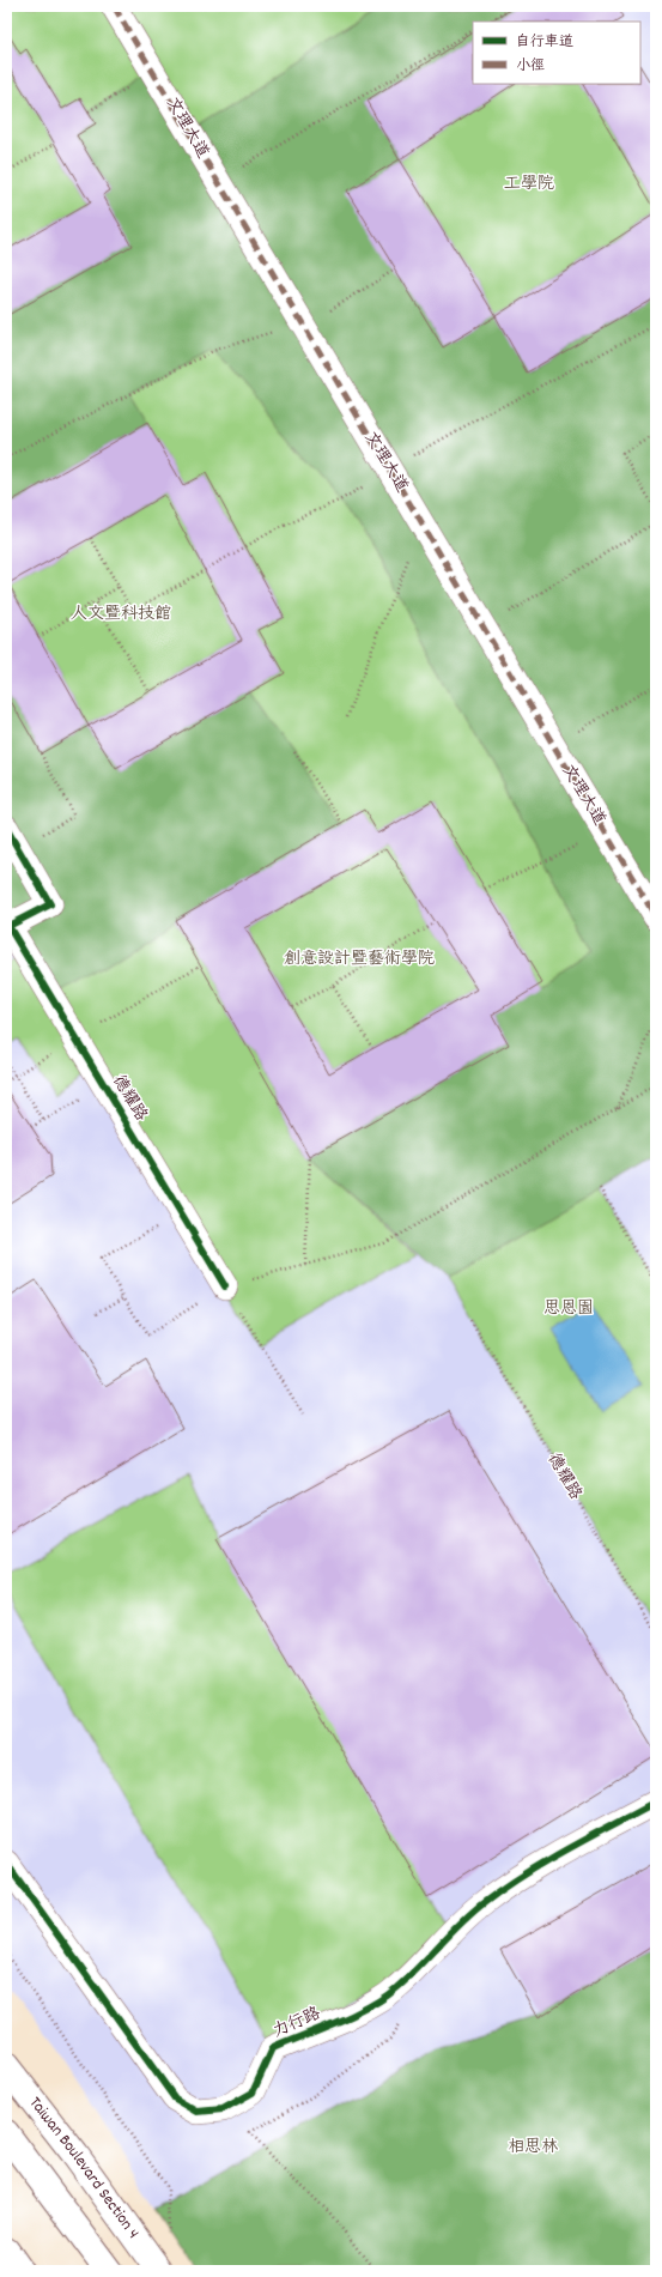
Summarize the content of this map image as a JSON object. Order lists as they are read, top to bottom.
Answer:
{
  "streets": {
    "main road": ["Taiwan Boulevard Section 4"],
    "street": ["文理大道", "德耀路", "力行路"]
  },
  "parks": [
    "工學院",
    "人文暨科技館",
    "創意設計暨藝術學院",
    "思恩園",
    "相思林"
  ],
  "legend": ["自行車道", "小徑"]
}
